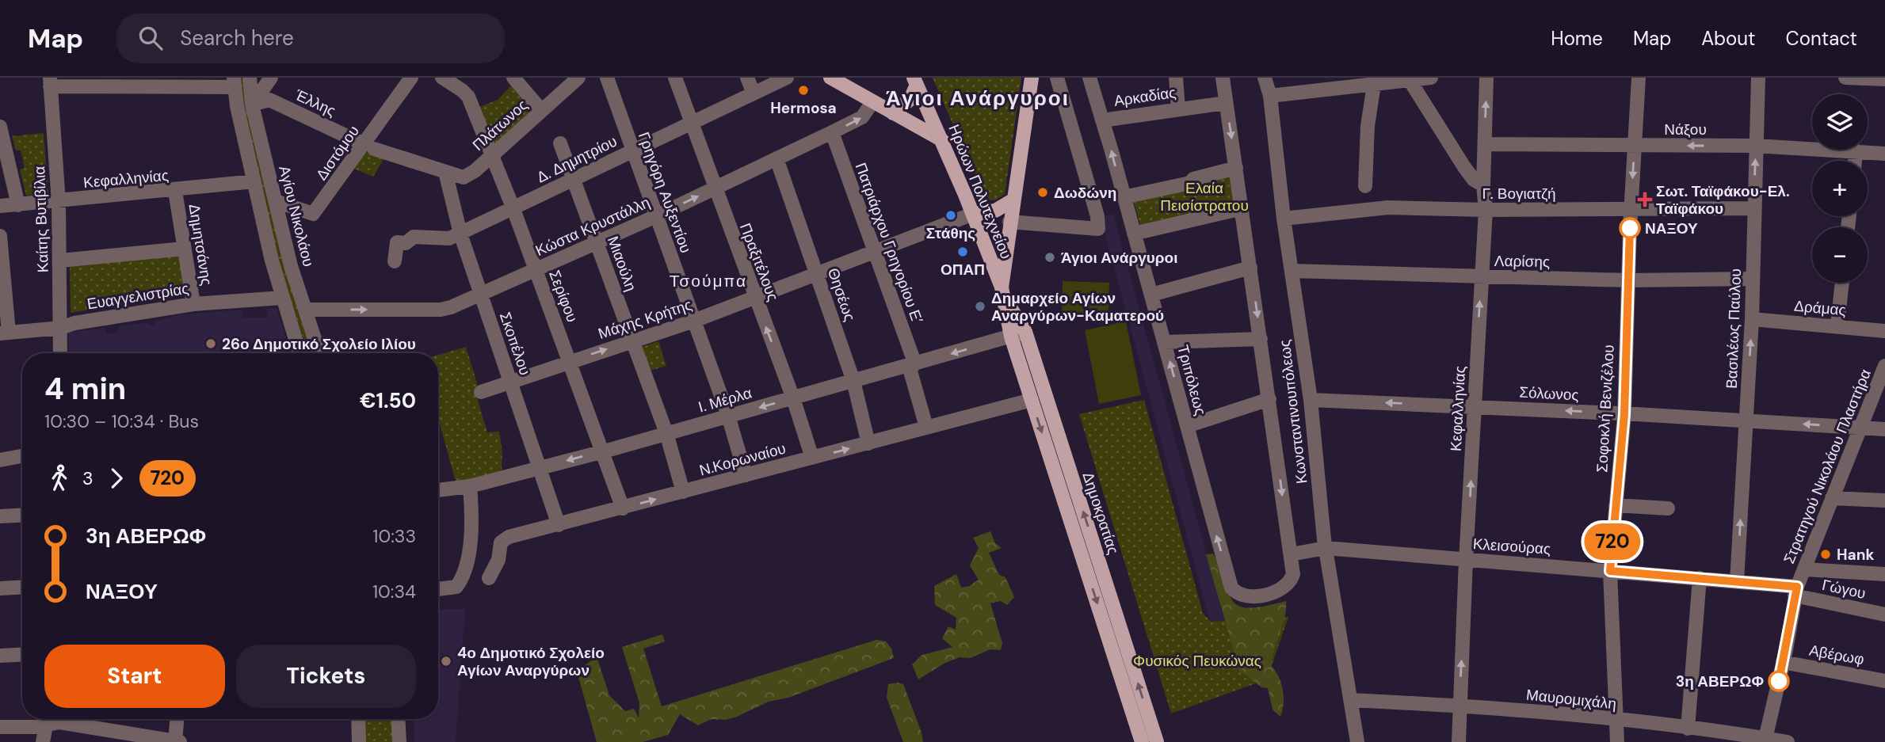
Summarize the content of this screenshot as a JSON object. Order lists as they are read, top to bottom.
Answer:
{
  "streets": {
    "main road": ["Ηρώων Πολυτεχνείου", "Δημοκρατίας"],
    "street": [
      "Αρκαδίας",
      "Έλλης",
      "Πλάτωνος",
      "Νάξου",
      "Διστόμου",
      "Δ. Δημητρίου",
      "Κεφαλληνίας",
      "Γρηγόρη Αυξεντίου",
      "Γ. Βογιατζή",
      "Αγίου Νικολάου",
      "Καίτης Βυτιβίλια",
      "Κώστα Κρυστάλλη",
      "Πατριάρχου Γρηγορίου Ε’",
      "Δημητσάνης",
      "Λαρίσης",
      "Πραξιτέλους",
      "Μιαούλη",
      "Θησέως",
      "Ευαγγελιστρίας",
      "Σερίφου",
      "Δράμας",
      "Μάχης Κρήτης",
      "Βασιλέως Παύλου",
      "Σκοπέλου",
      "Τριπόλεως",
      "Σόλωνος",
      "Ι. Μέρλα",
      "Σοφοκλή Βενιζέλου",
      "Κωνσταντινουπόλεως",
      "Ν.Κορωναίου",
      "Στρατηγού Νικολάου Πλαστήρα",
      "Κλεισούρας",
      "Γώγου",
      "Αβέρωφ",
      "Μαυρομιχάλη"
    ]
  },
  "crossings": [
    ["Αρκαδίας", "Τριπόλεως"],
    ["Αρκαδίας", "Κωνσταντινουπόλεως"],
    ["Έλλης", "Πλάτωνος"],
    ["Έλλης", "Διστόμου"],
    ["Έλλης", "Αγίου Νικολάου"],
    ["Έλλης", "Σκοπέλου"],
    ["Πλάτωνος", "Σερίφου"],
    ["Πλάτωνος", "Σκοπέλου"],
    ["Νάξου", "Κεφαλληνίας"],
    ["Νάξου", "Βασιλέως Παύλου"],
    ["Νάξου", "Σοφοκλή Βενιζέλου"],
    ["Διστόμου", "Αγίου Νικολάου"],
    ["Δ. Δημητρίου", "Γρηγόρη Αυξεντίου"],
    ["Δ. Δημητρίου", "Πραξιτέλους"],
    ["Δ. Δημητρίου", "Μιαούλη"],
    ["Δ. Δημητρίου", "Σερίφου"],
    ["Δ. Δημητρίου", "Σκοπέλου"],
    ["Κεφαλληνίας", "Γ. Βογιατζή"],
    ["Κεφαλληνίας", "Καίτης Βυτιβίλια"],
    ["Κεφαλληνίας", "Δημητσάνης"],
    ["Κεφαλληνίας", "Λαρίσης"],
    ["Κεφαλληνίας", "Σόλωνος"],
    ["Κεφαλληνίας", "Κλεισούρας"],
    ["Κεφαλληνίας", "Μαυρομιχάλη"],
    ["Ηρώων Πολυτεχνείου", "Μάχης Κρήτης"],
    ["Ηρώων Πολυτεχνείου", "Δημοκρατίας"],
    ["Γρηγόρη Αυξεντίου", "Κώστα Κρυστάλλη"],
    ["Γρηγόρη Αυξεντίου", "Μάχης Κρήτης"],
    ["Γρηγόρη Αυξεντίου", "Ι. Μέρλα"],
    ["Γρηγόρη Αυξεντίου", "Ν.Κορωναίου"],
    ["Γ. Βογιατζή", "Βασιλέως Παύλου"],
    ["Γ. Βογιατζή", "Σοφοκλή Βενιζέλου"],
    ["Γ. Βογιατζή", "Κωνσταντινουπόλεως"],
    ["Αγίου Νικολάου", "Κώστα Κρυστάλλη"],
    ["Καίτης Βυτιβίλια", "Ευαγγελιστρίας"],
    ["Κώστα Κρυστάλλη", "Πατριάρχου Γρηγορίου Ε’"],
    ["Κώστα Κρυστάλλη", "Πραξιτέλους"],
    ["Κώστα Κρυστάλλη", "Μιαούλη"],
    ["Κώστα Κρυστάλλη", "Θησέως"],
    ["Κώστα Κρυστάλλη", "Σερίφου"],
    ["Κώστα Κρυστάλλη", "Σκοπέλου"],
    ["Πατριάρχου Γρηγορίου Ε’", "Μάχης Κρήτης"],
    ["Πατριάρχου Γρηγορίου Ε’", "Ι. Μέρλα"],
    ["Πατριάρχου Γρηγορίου Ε’", "Ν.Κορωναίου"],
    ["Δημητσάνης", "Ευαγγελιστρίας"],
    ["Λαρίσης", "Βασιλέως Παύλου"],
    ["Λαρίσης", "Σοφοκλή Βενιζέλου"],
    ["Λαρίσης", "Κωνσταντινουπόλεως"],
    ["Πραξιτέλους", "Μάχης Κρήτης"],
    ["Πραξιτέλους", "Ι. Μέρλα"],
    ["Πραξιτέλους", "Ν.Κορωναίου"],
    ["Μιαούλη", "Μάχης Κρήτης"],
    ["Μιαούλη", "Ι. Μέρλα"],
    ["Μιαούλη", "Ν.Κορωναίου"],
    ["Θησέως", "Μάχης Κρήτης"],
    ["Θησέως", "Ι. Μέρλα"],
    ["Θησέως", "Ν.Κορωναίου"],
    ["Σερίφου", "Μάχης Κρήτης"],
    ["Σερίφου", "Ι. Μέρλα"],
    ["Σερίφου", "Ν.Κορωναίου"],
    ["Δράμας", "Βασιλέως Παύλου"],
    ["Μάχης Κρήτης", "Σκοπέλου"],
    ["Βασιλέως Παύλου", "Σόλωνος"],
    ["Βασιλέως Παύλου", "Κλεισούρας"],
    ["Σκοπέλου", "Ι. Μέρλα"],
    ["Σκοπέλου", "Ν.Κορωναίου"],
    ["Τριπόλεως", "Κωνσταντινουπόλεως"],
    ["Σόλωνος", "Σοφοκλή Βενιζέλου"],
    ["Σόλωνος", "Κωνσταντινουπόλεως"],
    ["Σόλωνος", "Στρατηγού Νικολάου Πλαστήρα"],
    ["Ι. Μέρλα", "Δημοκρατίας"],
    ["Σοφοκλή Βενιζέλου", "Κλεισούρας"],
    ["Σοφοκλή Βενιζέλου", "Μαυρομιχάλη"],
    ["Κωνσταντινουπόλεως", "Κλεισούρας"],
    ["Κωνσταντινουπόλεως", "Μαυρομιχάλη"],
    ["Ν.Κορωναίου", "Δημοκρατίας"],
    ["Στρατηγού Νικολάου Πλαστήρα", "Κλεισούρας"],
    ["Στρατηγού Νικολάου Πλαστήρα", "Γώγου"],
    ["Στρατηγού Νικολάου Πλαστήρα", "Αβέρωφ"],
    ["Στρατηγού Νικολάου Πλαστήρα", "Μαυρομιχάλη"],
    ["Κλεισούρας", "Γώγου"]
  ],
  "one_way": [
    "Κεφαλληνίας",
    "Κώστα Κρυστάλλη",
    "Βασιλέως Παύλου",
    "Τριπόλεως",
    "Σόλωνος",
    "Ι. Μέρλα"
  ],
  "districts": ["Άγιοι Ανάργυροι", "Τσούμπα"],
  "parks": ["Ελαία Πεισίστρατου", "Φυσικός Πευκώνας"],
  "places": {
    "other": [
      "Hermosa",
      "Δωδώνη",
      "Στάθης",
      "ΝΑΞΟΥ",
      "ΟΠΑΠ",
      "Άγιοι Ανάργυροι",
      "Δημαρχείο Αγίων Αναργύρων-Καματερού",
      "26ο Δημοτικό Σχολείο Ιλίου",
      "Hank",
      "4ο Δημοτικό Σχολείο Αγίων Αναργύρων",
      "3η ΑΒΕΡΩΦ"
    ],
    "health": ["Σωτ. Ταϊφάκου-Ελ. Ταϊφάκου"]
  },
  "lines": ["bus line 720"],
  "page": {
    "header": "Map",
    "search": "Search here",
    "nav": [
      "Home",
      "Map",
      "About",
      "Contact"
    ],
    "on_map": "720",
    "map_buttons": ["+", "−"],
    "heading": ["4 min", "10:30 – 10:34 · Bus", "€1.50"],
    "legs": ["3", "720"],
    "list": [
      {
        "name": "3η ΑΒΕΡΩΦ",
        "value": "10:33"
      },
      {
        "name": "ΝΑΞΟΥ",
        "value": "10:34"
      }
    ],
    "buttons": ["Start", "Tickets"]
  }
}
